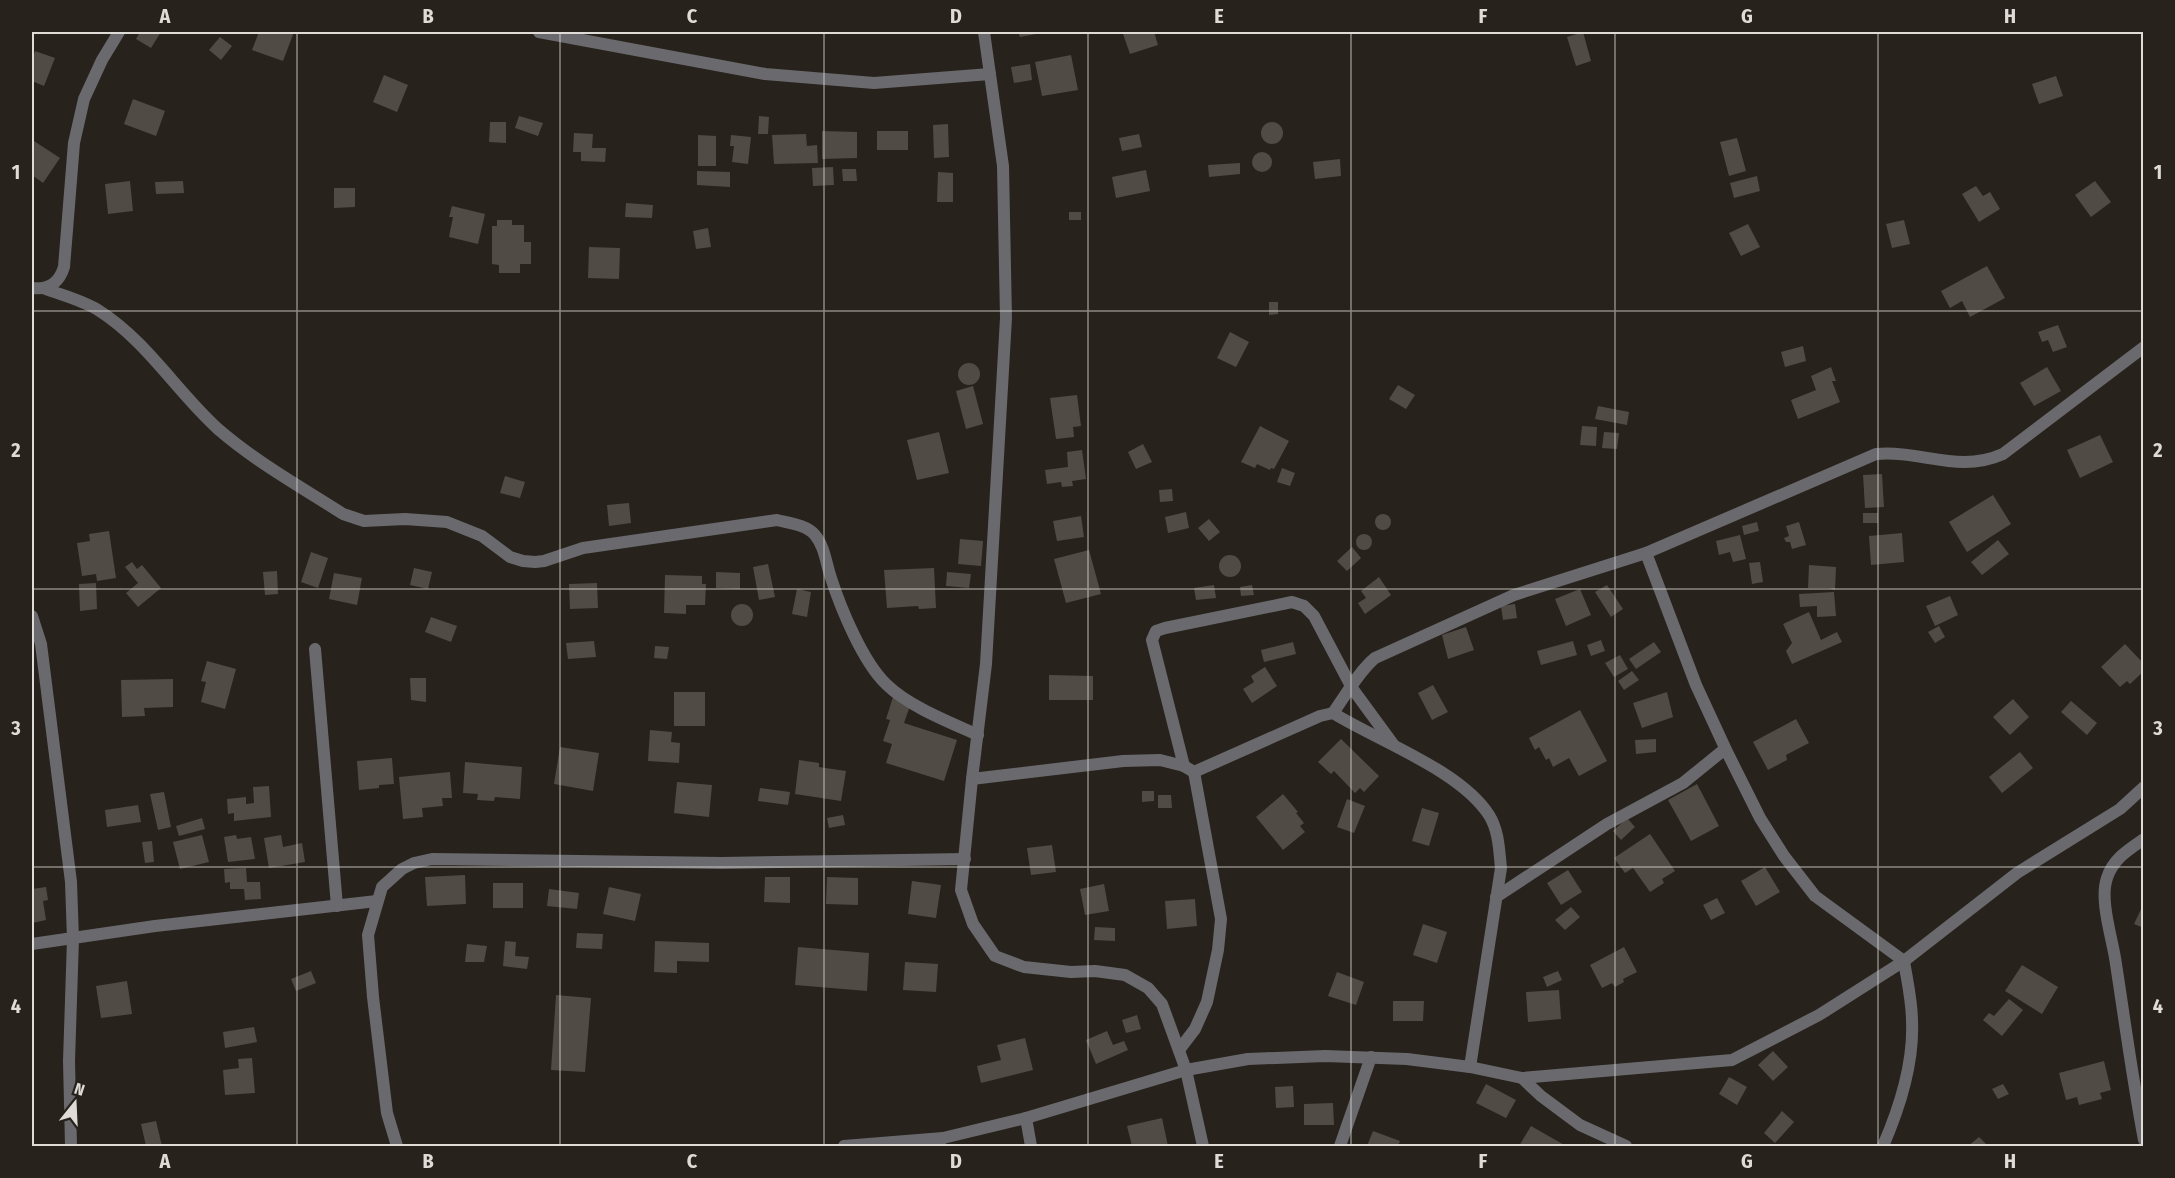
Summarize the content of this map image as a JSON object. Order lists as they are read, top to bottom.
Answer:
{
  "north": "top",
  "grid": {
    "columns": [
      "A",
      "B",
      "C",
      "D",
      "E",
      "F",
      "G",
      "H"
    ],
    "rows": [
      "1",
      "2",
      "3",
      "4"
    ]
  }
}
